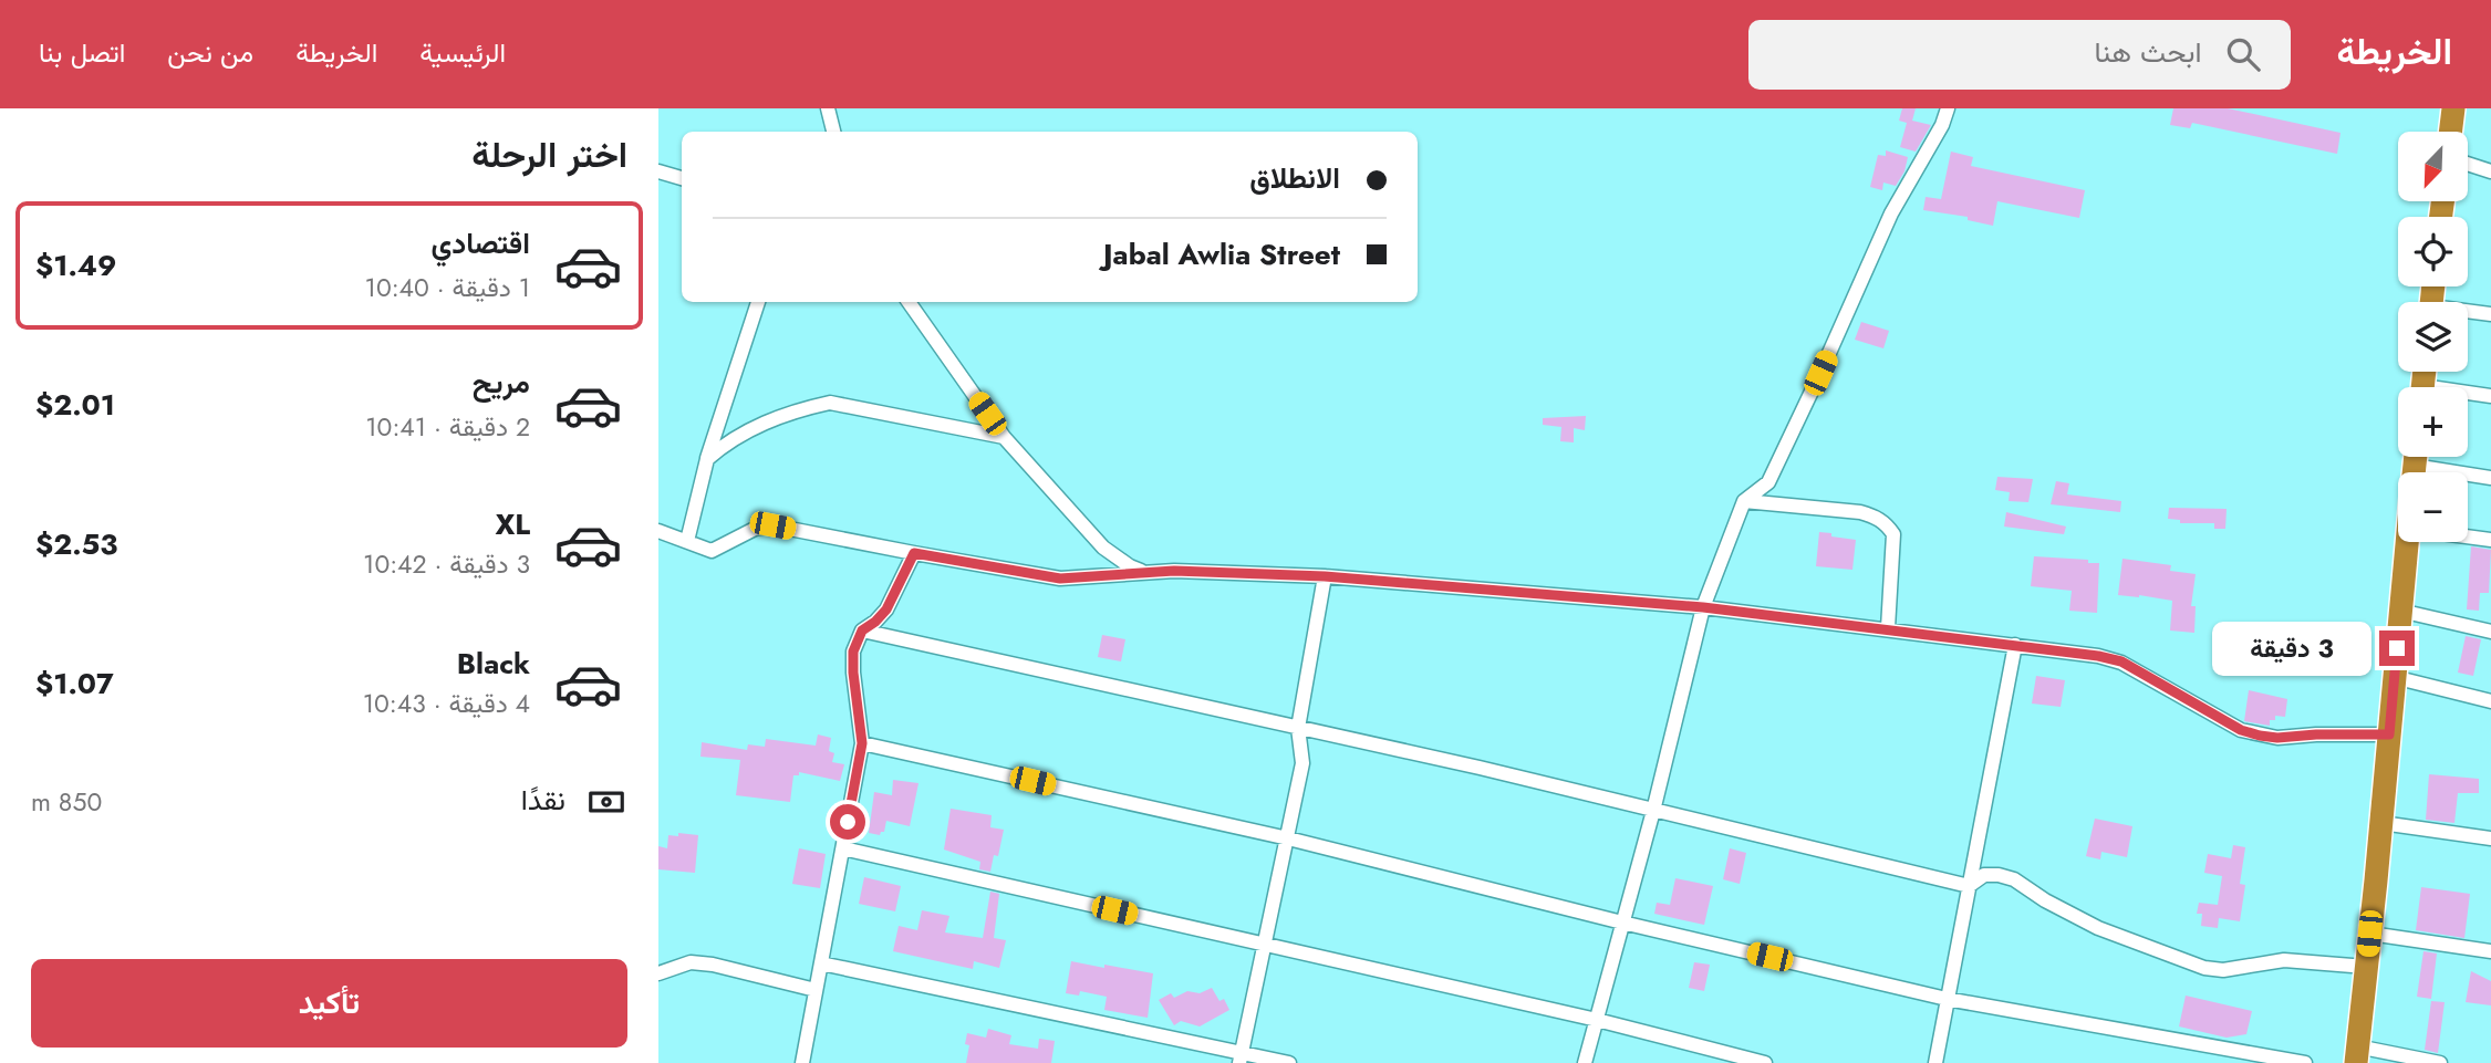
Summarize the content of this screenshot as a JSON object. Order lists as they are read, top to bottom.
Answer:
{
  "north": "bottom left",
  "page": {
    "header": "الخريطة",
    "search": "ابحث هنا",
    "nav": [
      "الرئيسية",
      "الخريطة",
      "من نحن",
      "اتصل بنا"
    ],
    "heading": "اختر الرحلة",
    "map_buttons": ["+", "−"],
    "banner": ["الانطلاق", "Jabal Awlia Street"],
    "list": [
      {
        "name": "اقتصادي",
        "note": "1 دقيقة · 10:40",
        "value": "$1.49"
      },
      {
        "name": "مريح",
        "note": "2 دقيقة · 10:41",
        "value": "$2.01"
      },
      {
        "name": "XL",
        "note": "3 دقيقة · 10:42",
        "value": "$2.53"
      },
      {
        "name": "Black",
        "note": "4 دقيقة · 10:43",
        "value": "$1.07"
      }
    ],
    "bubble": "3 دقيقة",
    "pay": ["نقدًا", "850 m"],
    "buttons": "تأكيد"
  }
}
